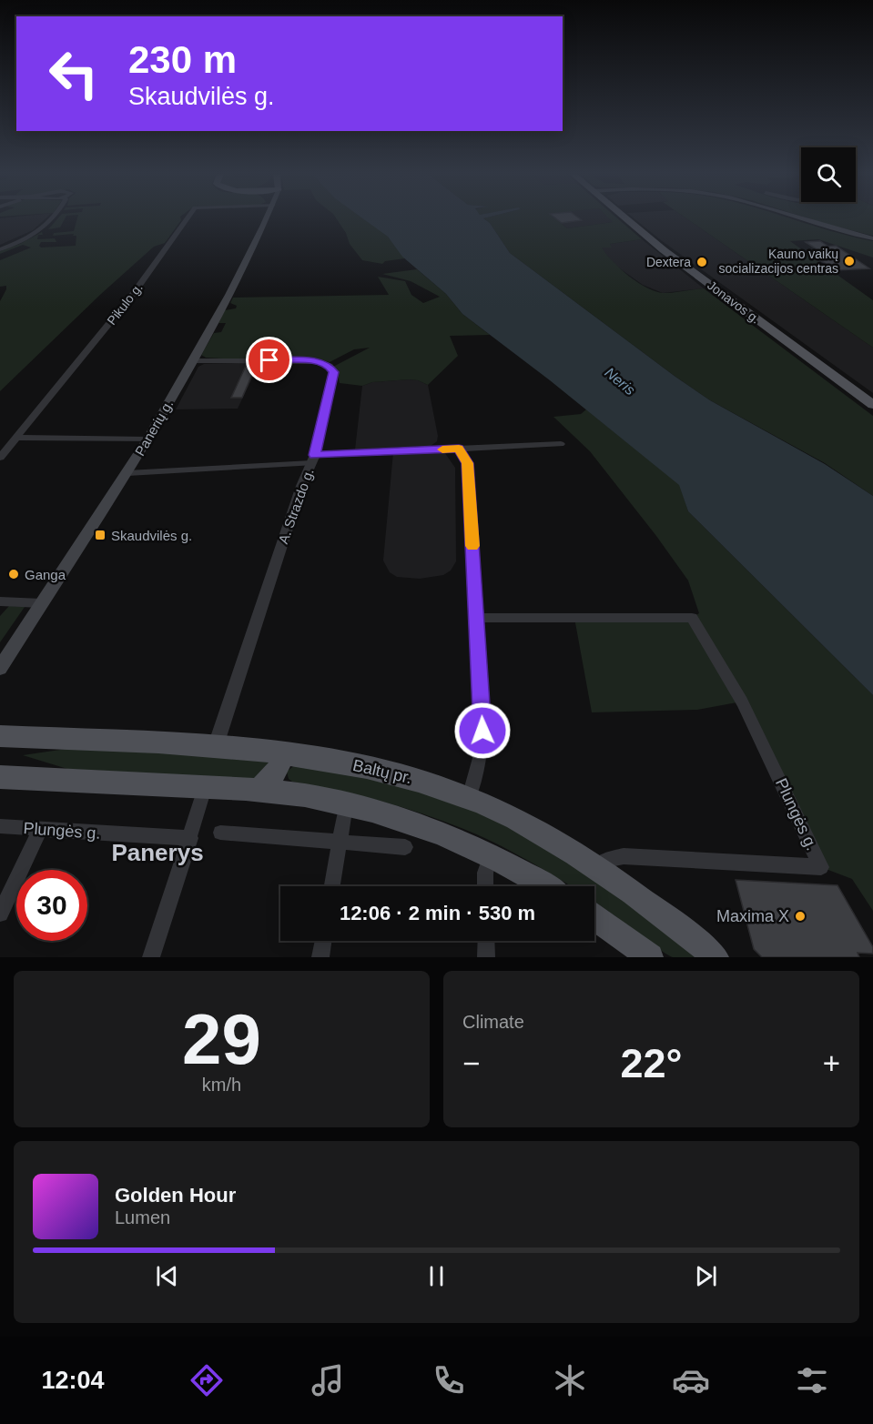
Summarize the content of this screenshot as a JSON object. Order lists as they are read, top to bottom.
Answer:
{
  "streets": {
    "main road": ["Jonavos g.", "Panerių g.", "Baltų pr."],
    "street": ["Pikulo g.", "A. Strazdo g.", "Plungės g."]
  },
  "crossings": [
    ["Panerių g.", "A. Strazdo g."],
    ["A. Strazdo g.", "Baltų pr."],
    ["Baltų pr.", "Plungės g."]
  ],
  "districts": ["Panerys"],
  "water": ["Neris"],
  "places": {
    "other": [
      "Kauno vaikų socializacijos centras",
      "Dextera",
      "Ganga",
      "Maxima X"
    ],
    "transit": ["Skaudvilės g."]
  },
  "page": {
    "turn": ["230 m", "Skaudvilės g."],
    "limit": "30",
    "trip": "12:06 · 2 min · 530 m",
    "tile": [
      ["29", "km/h"],
      "Climate"
    ],
    "heat": ["−", "22°", "+"],
    "song": ["Golden Hour", "Lumen"],
    "tabs": "12:04"
  }
}
